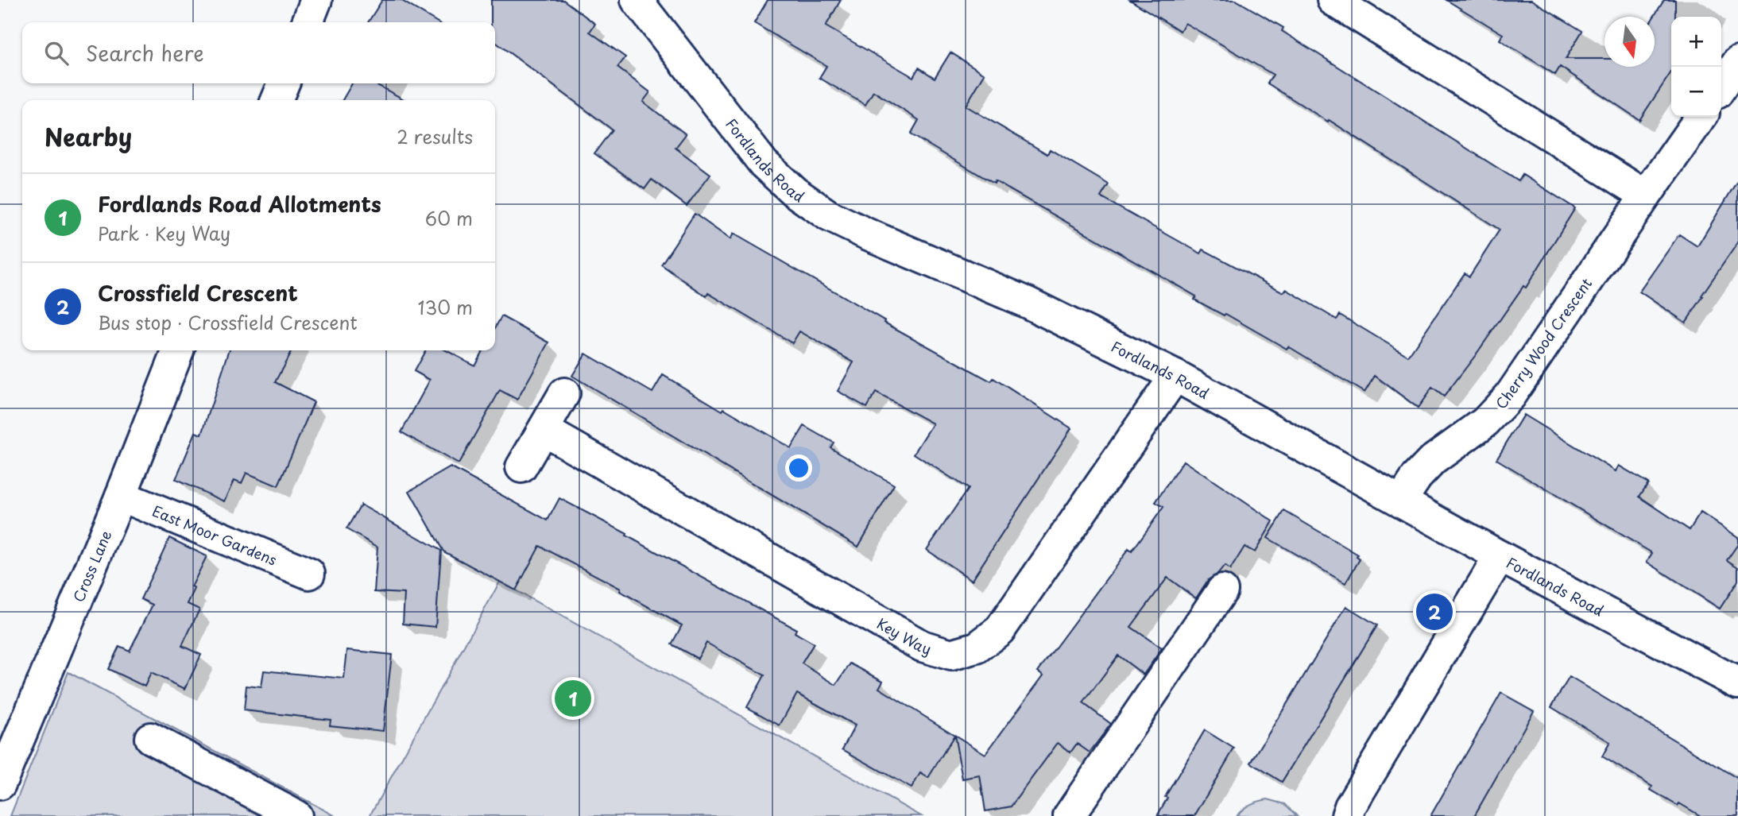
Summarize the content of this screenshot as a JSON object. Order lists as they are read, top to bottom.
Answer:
{
  "streets": {
    "street": [
      "Fordlands Road",
      "Cherry Wood Crescent",
      "East Moor Gardens",
      "Cross Lane",
      "Key Way"
    ]
  },
  "crossings": [
    ["Fordlands Road", "Cherry Wood Crescent"],
    ["Fordlands Road", "Key Way"],
    ["East Moor Gardens", "Cross Lane"]
  ],
  "north": "bottom",
  "page": {
    "map_buttons": ["+", "−"],
    "search": "Search here",
    "heading": ["Nearby", "2 results"],
    "list": [
      {
        "mark": "1",
        "name": "Fordlands Road Allotments",
        "note": "Park · Key Way",
        "value": "60 m"
      },
      {
        "mark": "2",
        "name": "Crossfield Crescent",
        "note": "Bus stop · Crossfield Crescent",
        "value": "130 m"
      }
    ],
    "pins": ["2", "1"]
  }
}
